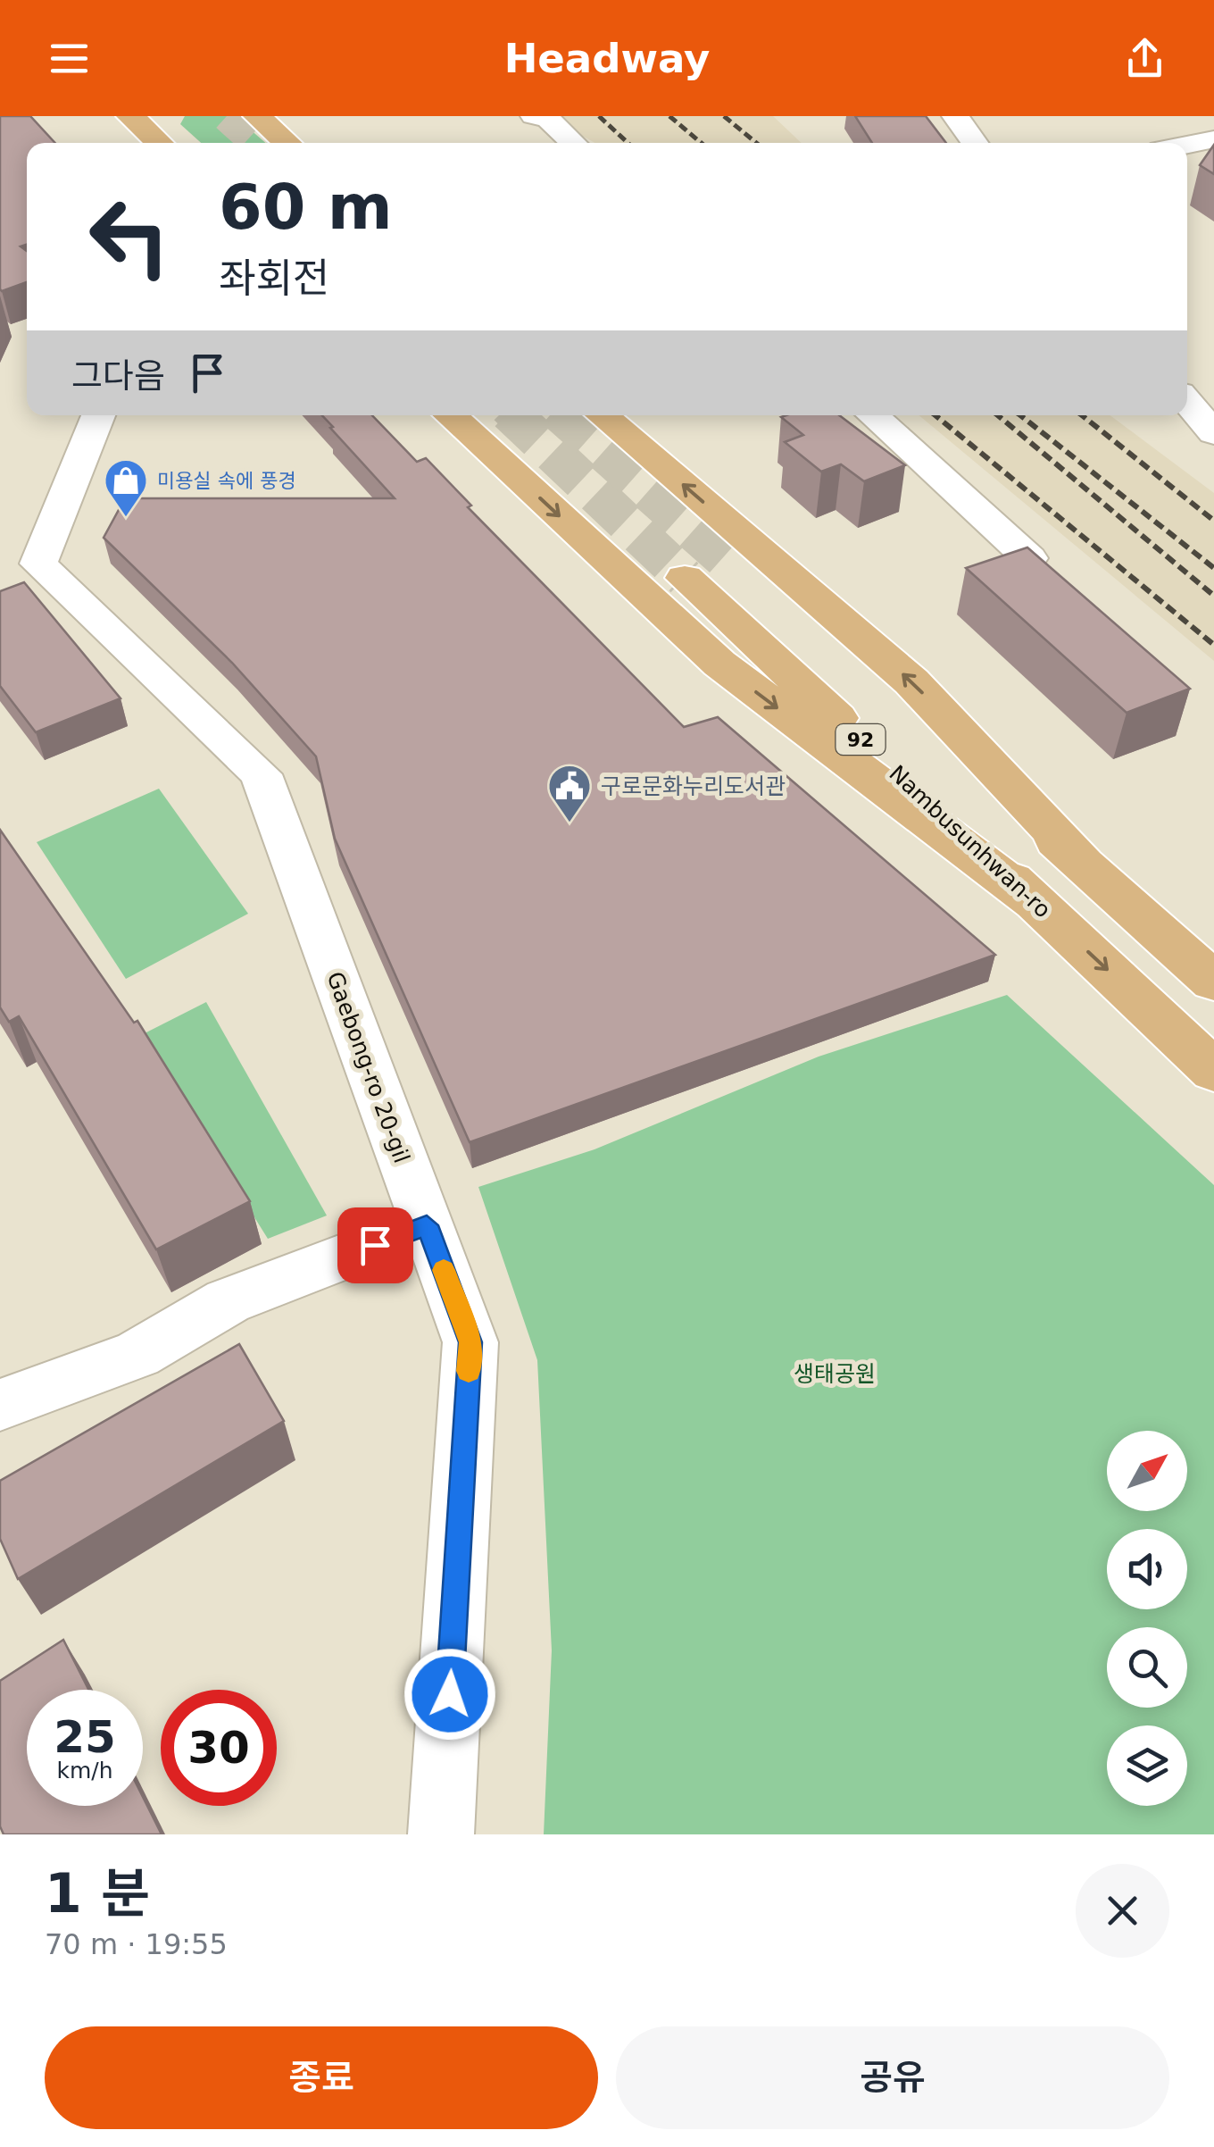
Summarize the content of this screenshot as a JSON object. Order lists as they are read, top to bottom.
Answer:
{
  "streets": {
    "main road": ["92", "Nambusunhwan-ro"],
    "street": ["Gaebong-ro 20-gil"]
  },
  "parks": ["생태공원"],
  "places": {
    "shop": ["미용실 속에 풍경"],
    "public building": ["구로문화누리도서관"]
  },
  "north": "top right",
  "page": {
    "header": "Headway",
    "turn": ["60 m", "좌회전"],
    "then": "그다음",
    "speed": "25 km/h",
    "limit": "30",
    "heading": ["1 분", "70 m · 19:55"],
    "buttons": ["종료", "공유"]
  }
}
